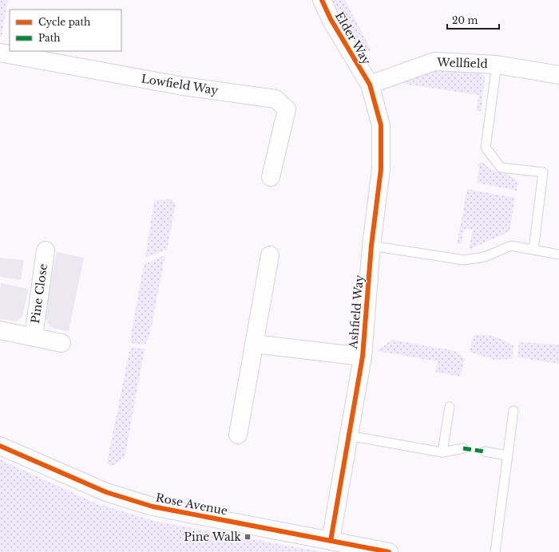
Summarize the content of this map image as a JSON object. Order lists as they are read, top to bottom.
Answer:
{
  "streets": {
    "street": [
      "Elder Way",
      "Wellfield",
      "Lowfield Way",
      "Pine Close",
      "Ashfield Way",
      "Rose Avenue"
    ]
  },
  "crossings": [
    ["Elder Way", "Wellfield"],
    ["Elder Way", "Ashfield Way"],
    ["Wellfield", "Ashfield Way"],
    ["Ashfield Way", "Rose Avenue"]
  ],
  "places": {
    "transit": ["Pine Walk"]
  },
  "legend": ["Cycle path", "Path"],
  "scale_bar": "20 m"
}
